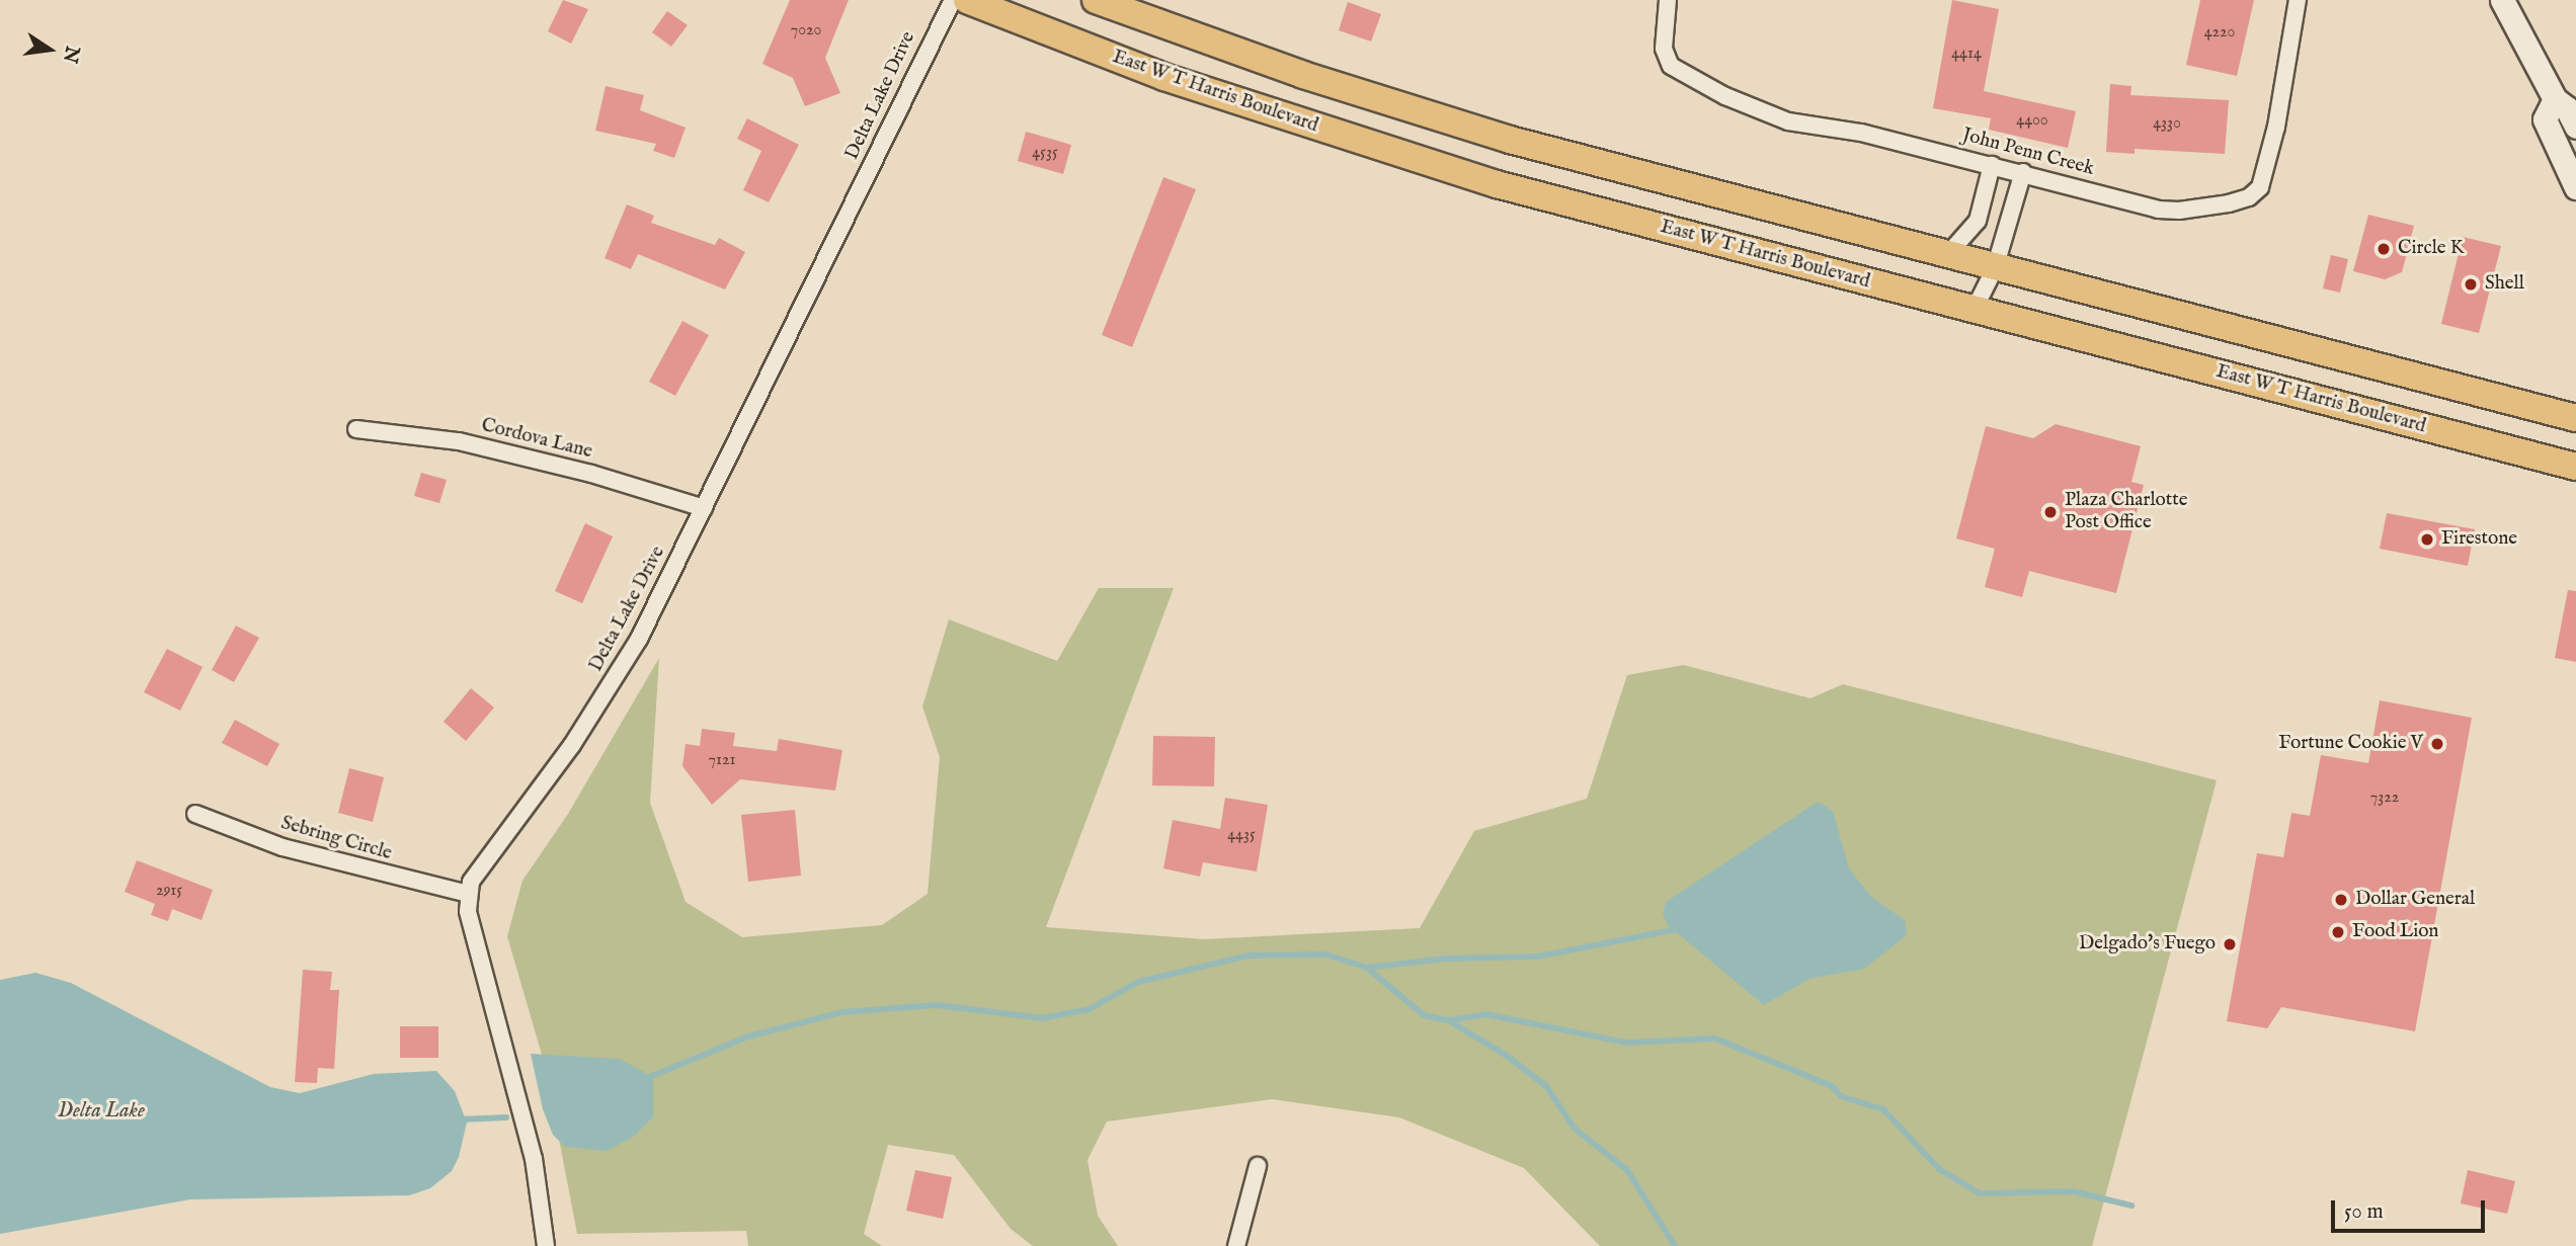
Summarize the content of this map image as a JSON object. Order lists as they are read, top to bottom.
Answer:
{
  "streets": {
    "main road": ["East W T Harris Boulevard"],
    "street": [
      "Delta Lake Drive",
      "John Penn Creek",
      "Cordova Lane",
      "Sebring Circle"
    ]
  },
  "crossings": [
    ["Delta Lake Drive", "Cordova Lane"],
    ["Delta Lake Drive", "Sebring Circle"]
  ],
  "water": ["Delta Lake"],
  "places": [
    "Circle K",
    "Shell",
    "Plaza Charlotte Post Office",
    "Firestone",
    "Fortune Cookie V",
    "Dollar General",
    "Food Lion",
    "Delgado's Fuego"
  ],
  "house_numbers": [
    "7020",
    "4220",
    "4414",
    "4400",
    "4330",
    "4535",
    "7121",
    "7322",
    "4435",
    "2915"
  ],
  "scale_bar": "50 m",
  "north": "right"
}
